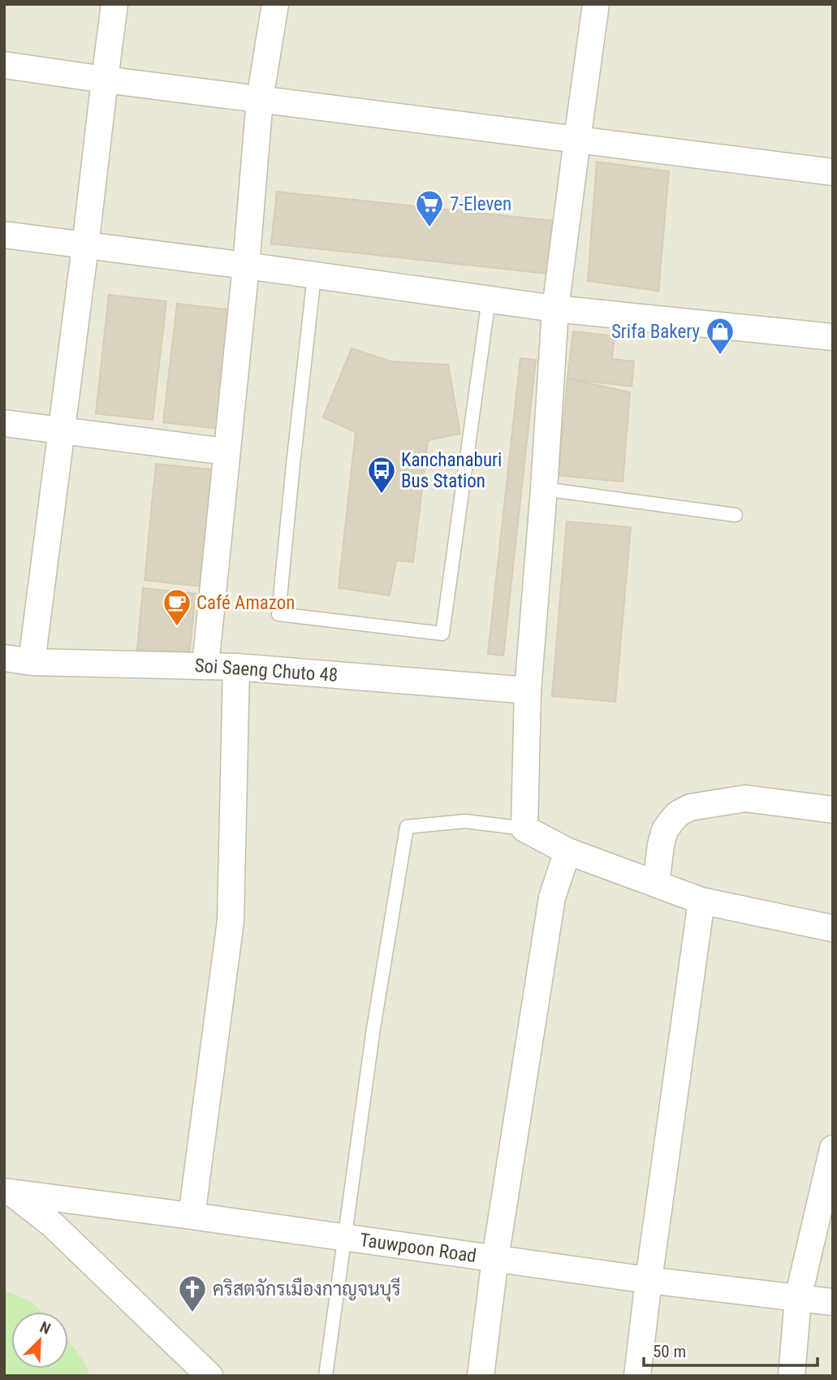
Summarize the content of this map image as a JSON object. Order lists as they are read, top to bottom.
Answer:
{
  "streets": {
    "street": ["Soi Saeng Chuto 48", "Tauwpoon Road"]
  },
  "places": {
    "supermarket": ["7-Eleven"],
    "shop": ["Srifa Bakery"],
    "bus stop": ["Kanchanaburi Bus Station"],
    "cafe": ["Café Amazon"],
    "church": ["คริสตจักรเมืองกาญจนบุรี"]
  },
  "scale_bar": "50 m",
  "north": "top right"
}
